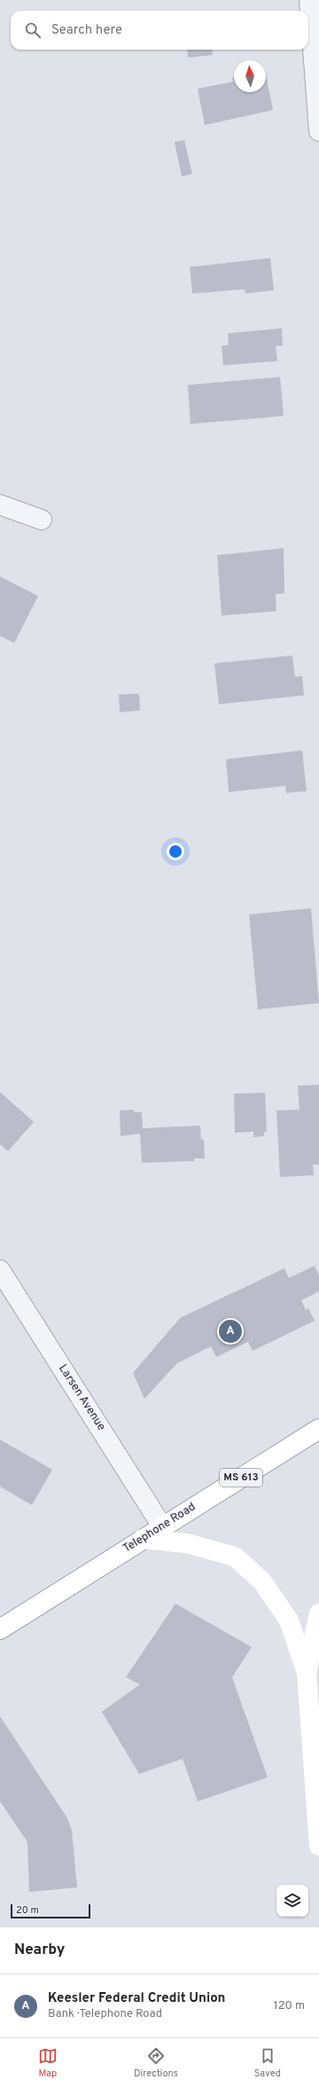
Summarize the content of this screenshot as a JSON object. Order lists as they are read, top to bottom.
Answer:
{
  "streets": {
    "main road": ["MS 613", "Telephone Road"],
    "street": ["Larsen Avenue"]
  },
  "crossings": [
    ["Larsen Avenue", "Telephone Road"]
  ],
  "scale_bar": "20 m",
  "north": "top",
  "page": {
    "search": "Search here",
    "pins": "A",
    "scale": "20 m",
    "heading": "Nearby",
    "list": [
      {
        "mark": "A",
        "name": "Keesler Federal Credit Union",
        "note": "Bank · Telephone Road",
        "value": "120 m"
      }
    ],
    "nav": ["Map", "Directions", "Saved"]
  }
}
